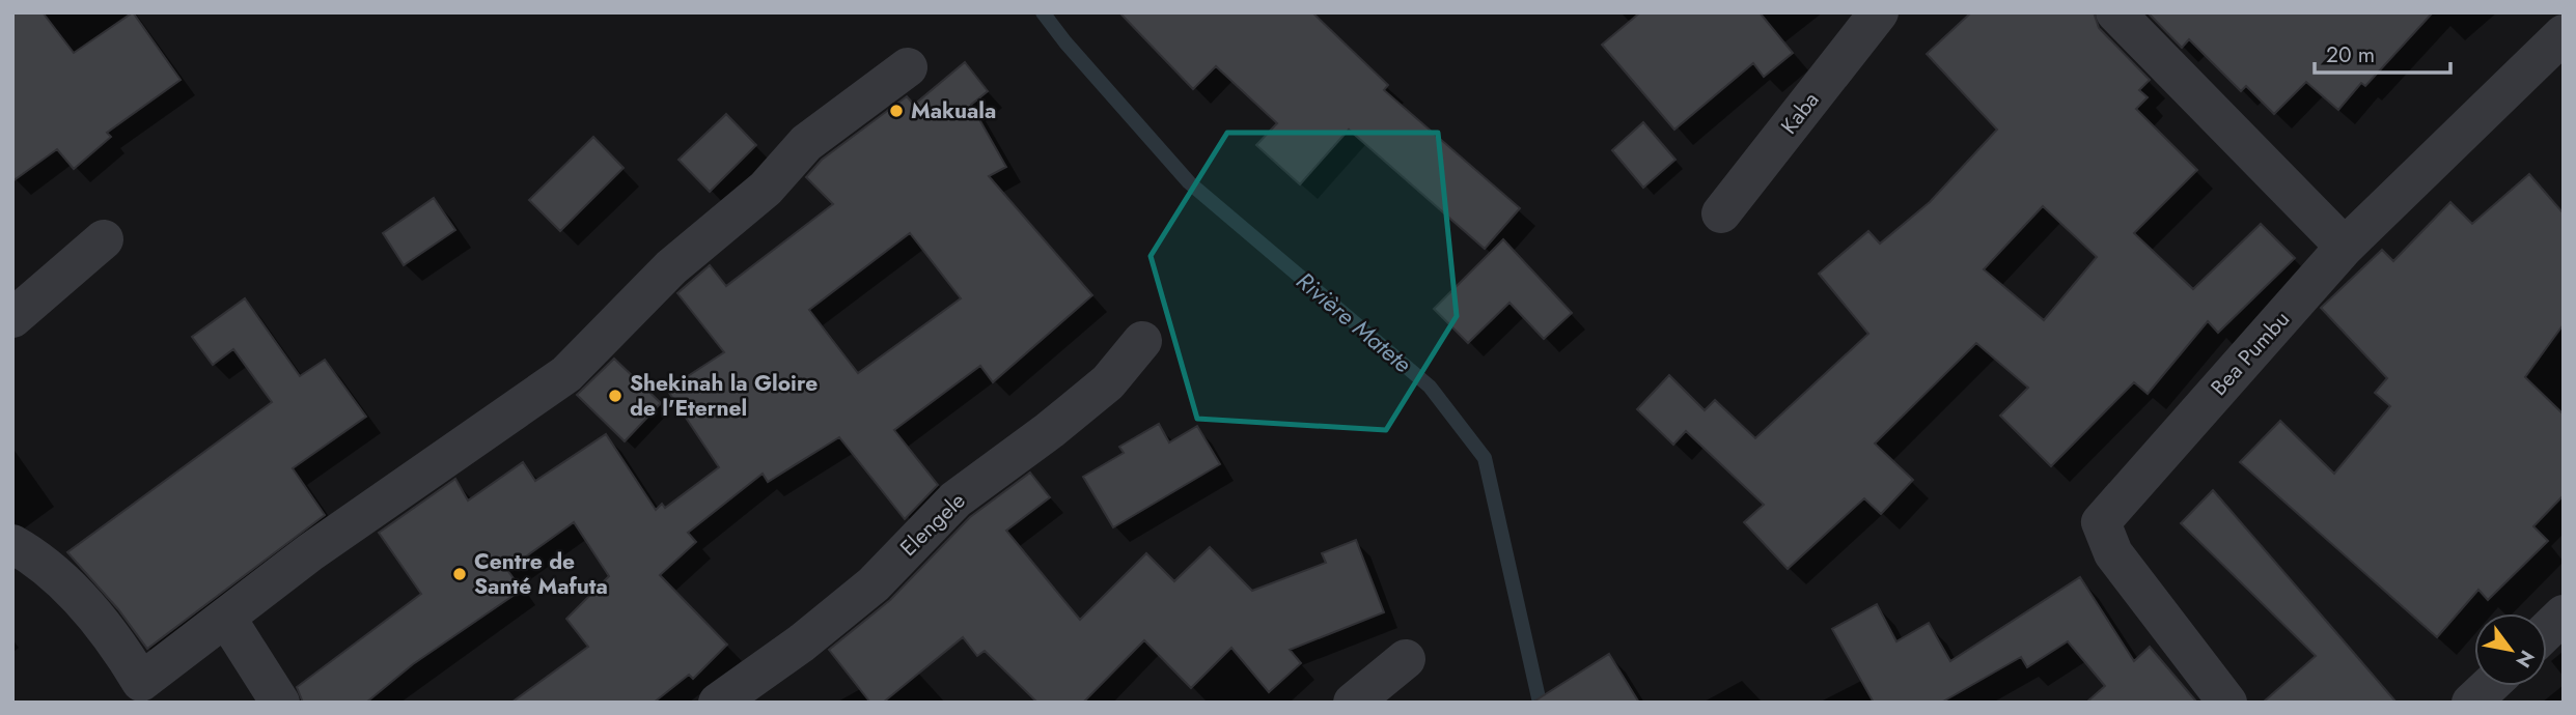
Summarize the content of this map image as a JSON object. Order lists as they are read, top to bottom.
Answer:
{
  "streets": {
    "street": ["Kaba", "Bea Pumbu", "Elengele"]
  },
  "water": ["Rivière Matete"],
  "places": ["Makuala", "Shekinah la Gloire de l'Eternel", "Centre de Santé Mafuta"],
  "scale_bar": "20 m",
  "north": "bottom right"
}
